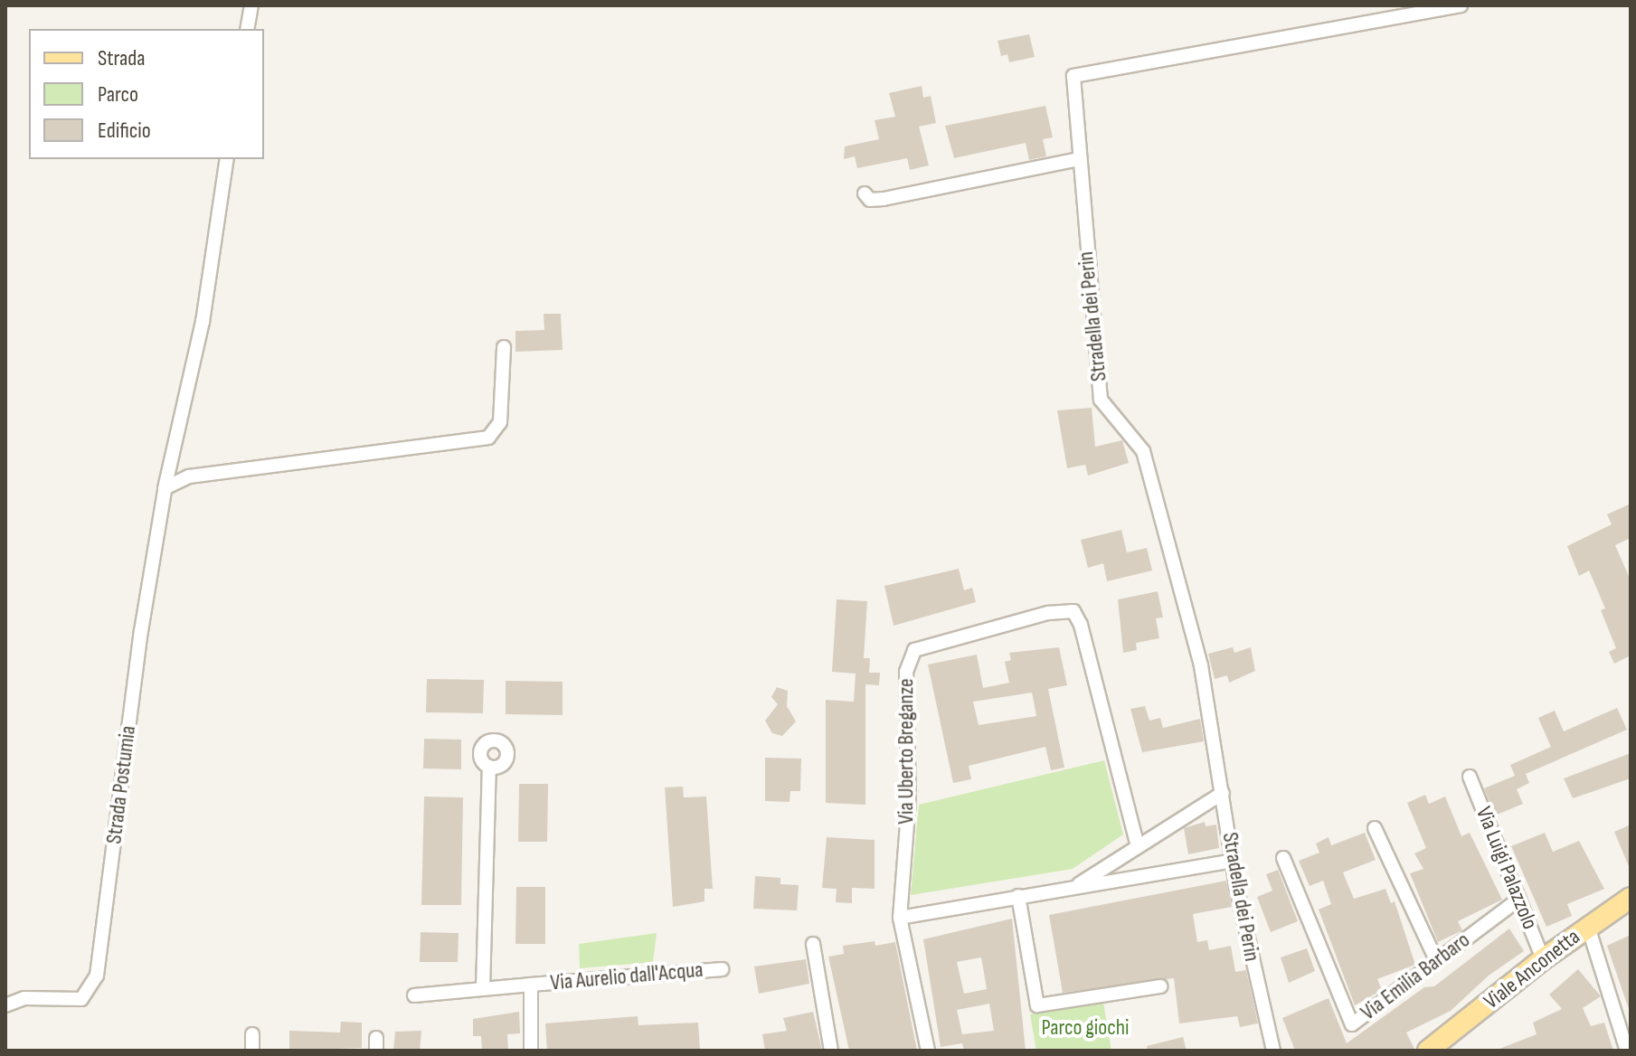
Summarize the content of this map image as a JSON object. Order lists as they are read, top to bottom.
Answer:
{
  "streets": {
    "main road": ["Viale Anconetta"],
    "street": [
      "Stradella dei Perin",
      "Via Uberto Breganze",
      "Strada Postumia",
      "Via Luigi Palazzolo",
      "Via Aurelio dall'Acqua",
      "Via Emilia Barbaro"
    ]
  },
  "crossings": [
    ["Via Luigi Palazzolo", "Viale Anconetta"],
    ["Via Luigi Palazzolo", "Via Emilia Barbaro"]
  ],
  "parks": ["Parco giochi"],
  "legend": ["Strada", "Parco", "Edificio"]
}
